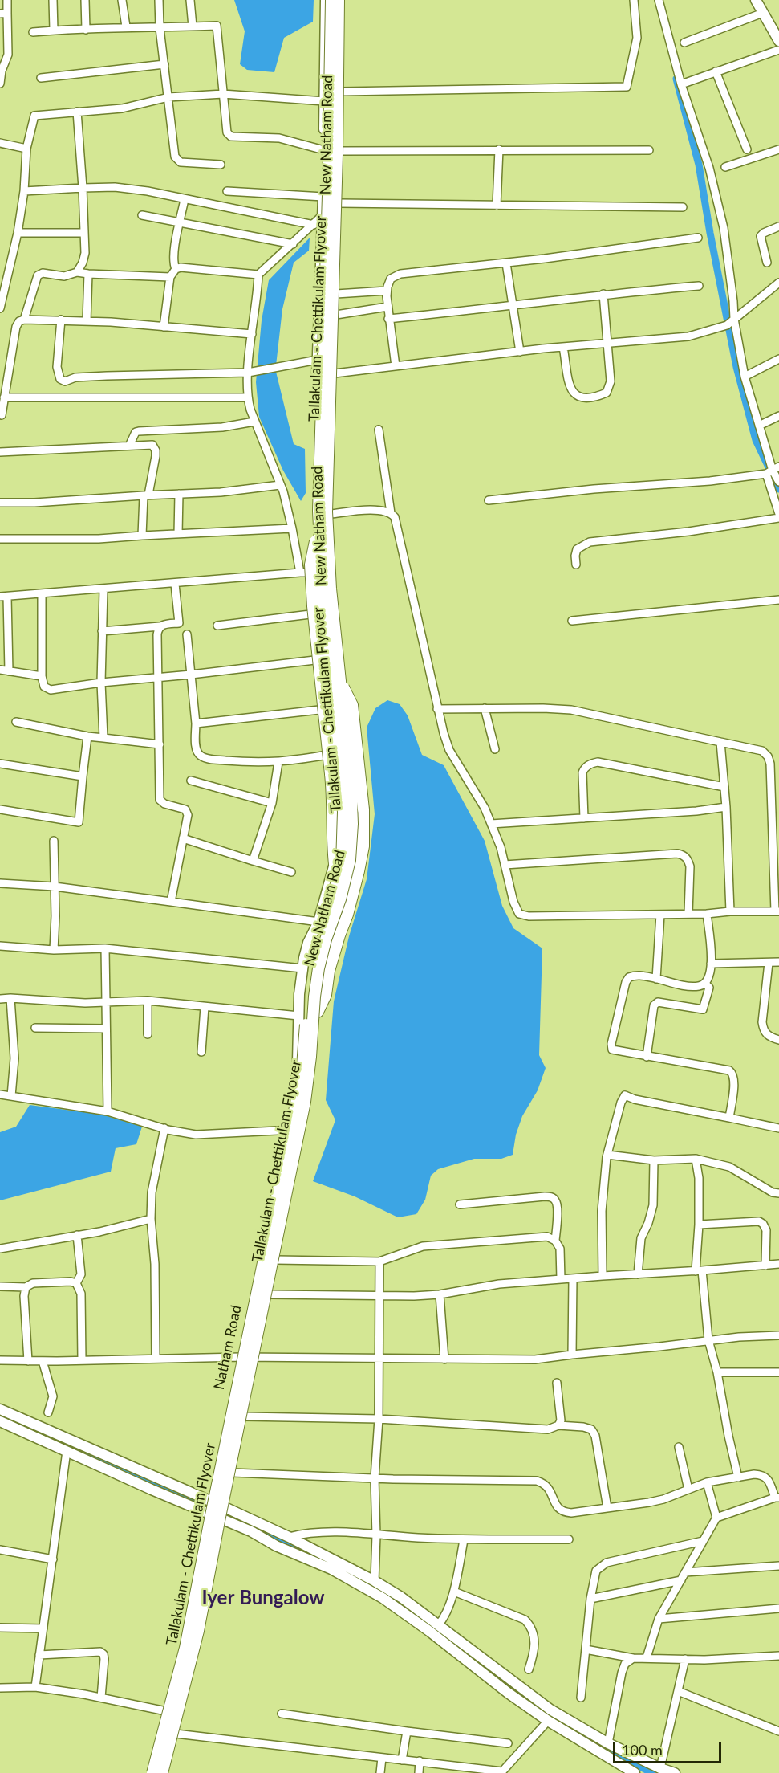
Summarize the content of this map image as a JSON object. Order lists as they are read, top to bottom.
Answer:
{
  "streets": {
    "highway": ["Tallakulam - Chettikulam Flyover"],
    "main road": ["New Natham Road", "Natham Road"]
  },
  "crossings": [
    ["New Natham Road", "Natham Road"],
    ["Tallakulam - Chettikulam Flyover", "Natham Road"]
  ],
  "districts": ["Iyer Bungalow"],
  "scale_bar": "100 m"
}
